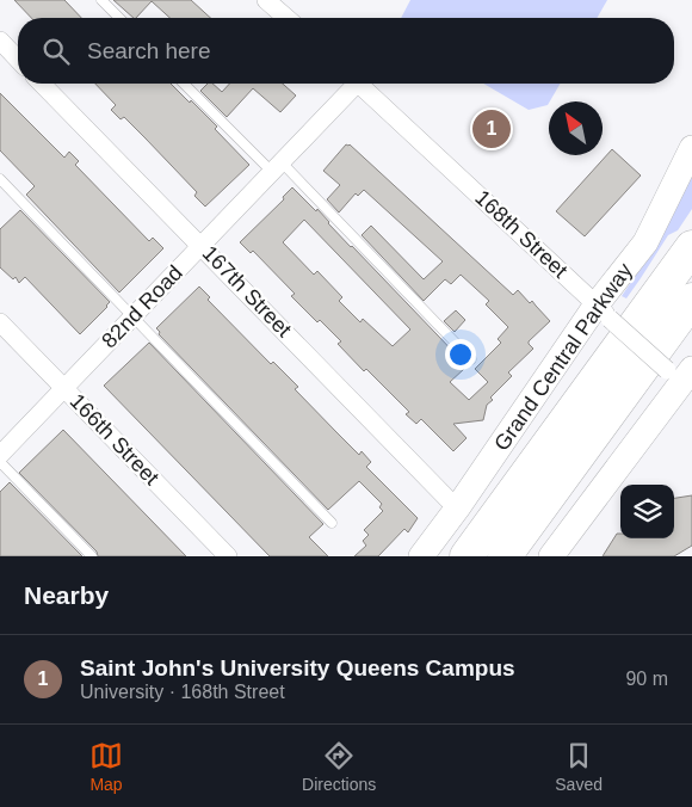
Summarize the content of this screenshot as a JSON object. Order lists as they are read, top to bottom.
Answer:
{
  "streets": {
    "highway": ["Grand Central Parkway"],
    "street": [
      "168th Street",
      "167th Street",
      "82nd Road",
      "166th Street"
    ]
  },
  "crossings": [
    ["168th Street", "Grand Central Parkway"],
    ["167th Street", "82nd Road"],
    ["167th Street", "Grand Central Parkway"],
    ["82nd Road", "166th Street"]
  ],
  "north": "top left",
  "page": {
    "search": "Search here",
    "pins": "1",
    "heading": "Nearby",
    "list": [
      {
        "mark": "1",
        "name": "Saint John's University Queens Campus",
        "note": "University · 168th Street",
        "value": "90 m"
      }
    ],
    "nav": ["Map", "Directions", "Saved"]
  }
}
